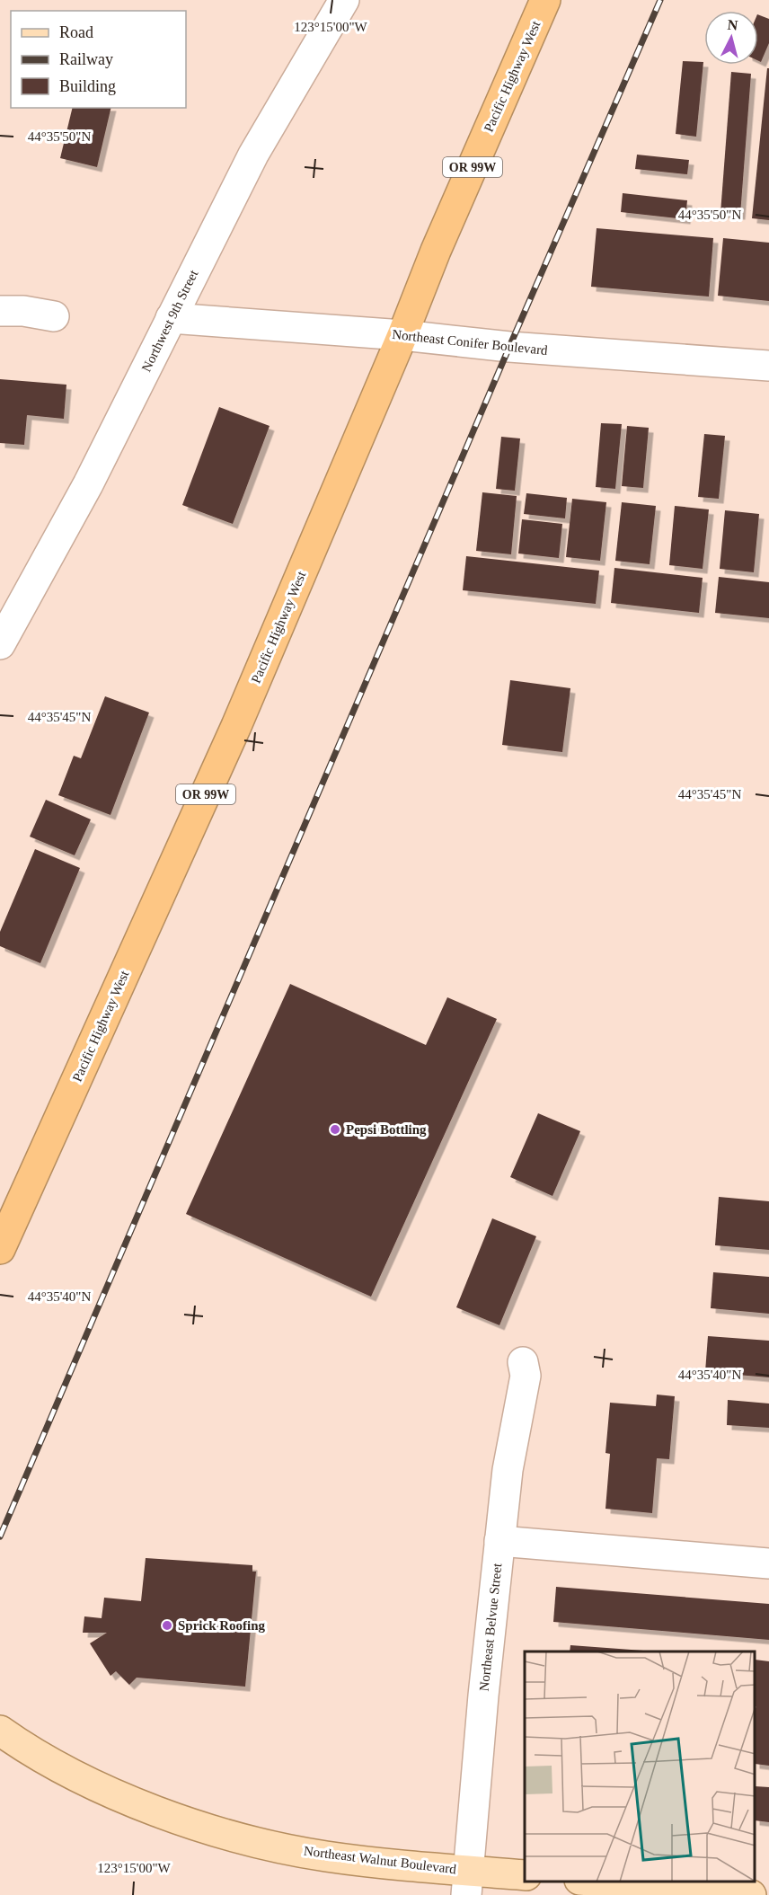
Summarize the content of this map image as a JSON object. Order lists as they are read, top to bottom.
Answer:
{
  "streets": {
    "highway": ["Pacific Highway West", "OR 99W"],
    "main road": ["Northeast Walnut Boulevard"],
    "street": ["Northwest 9th Street", "Northeast Conifer Boulevard", "Northeast Belvue Street"]
  },
  "crossings": [
    ["Pacific Highway West", "Northeast Conifer Boulevard"],
    ["Northwest 9th Street", "Northeast Conifer Boulevard"],
    ["Northeast Belvue Street", "Northeast Walnut Boulevard"]
  ],
  "places": ["Pepsi Bottling", "Sprick Roofing"],
  "legend": ["Road", "Railway", "Building"],
  "north": "top",
  "coordinates": [
    "123°15'00\"W",
    "44°35'50\"N",
    "44°35'45\"N",
    "44°35'40\"N"
  ]
}
